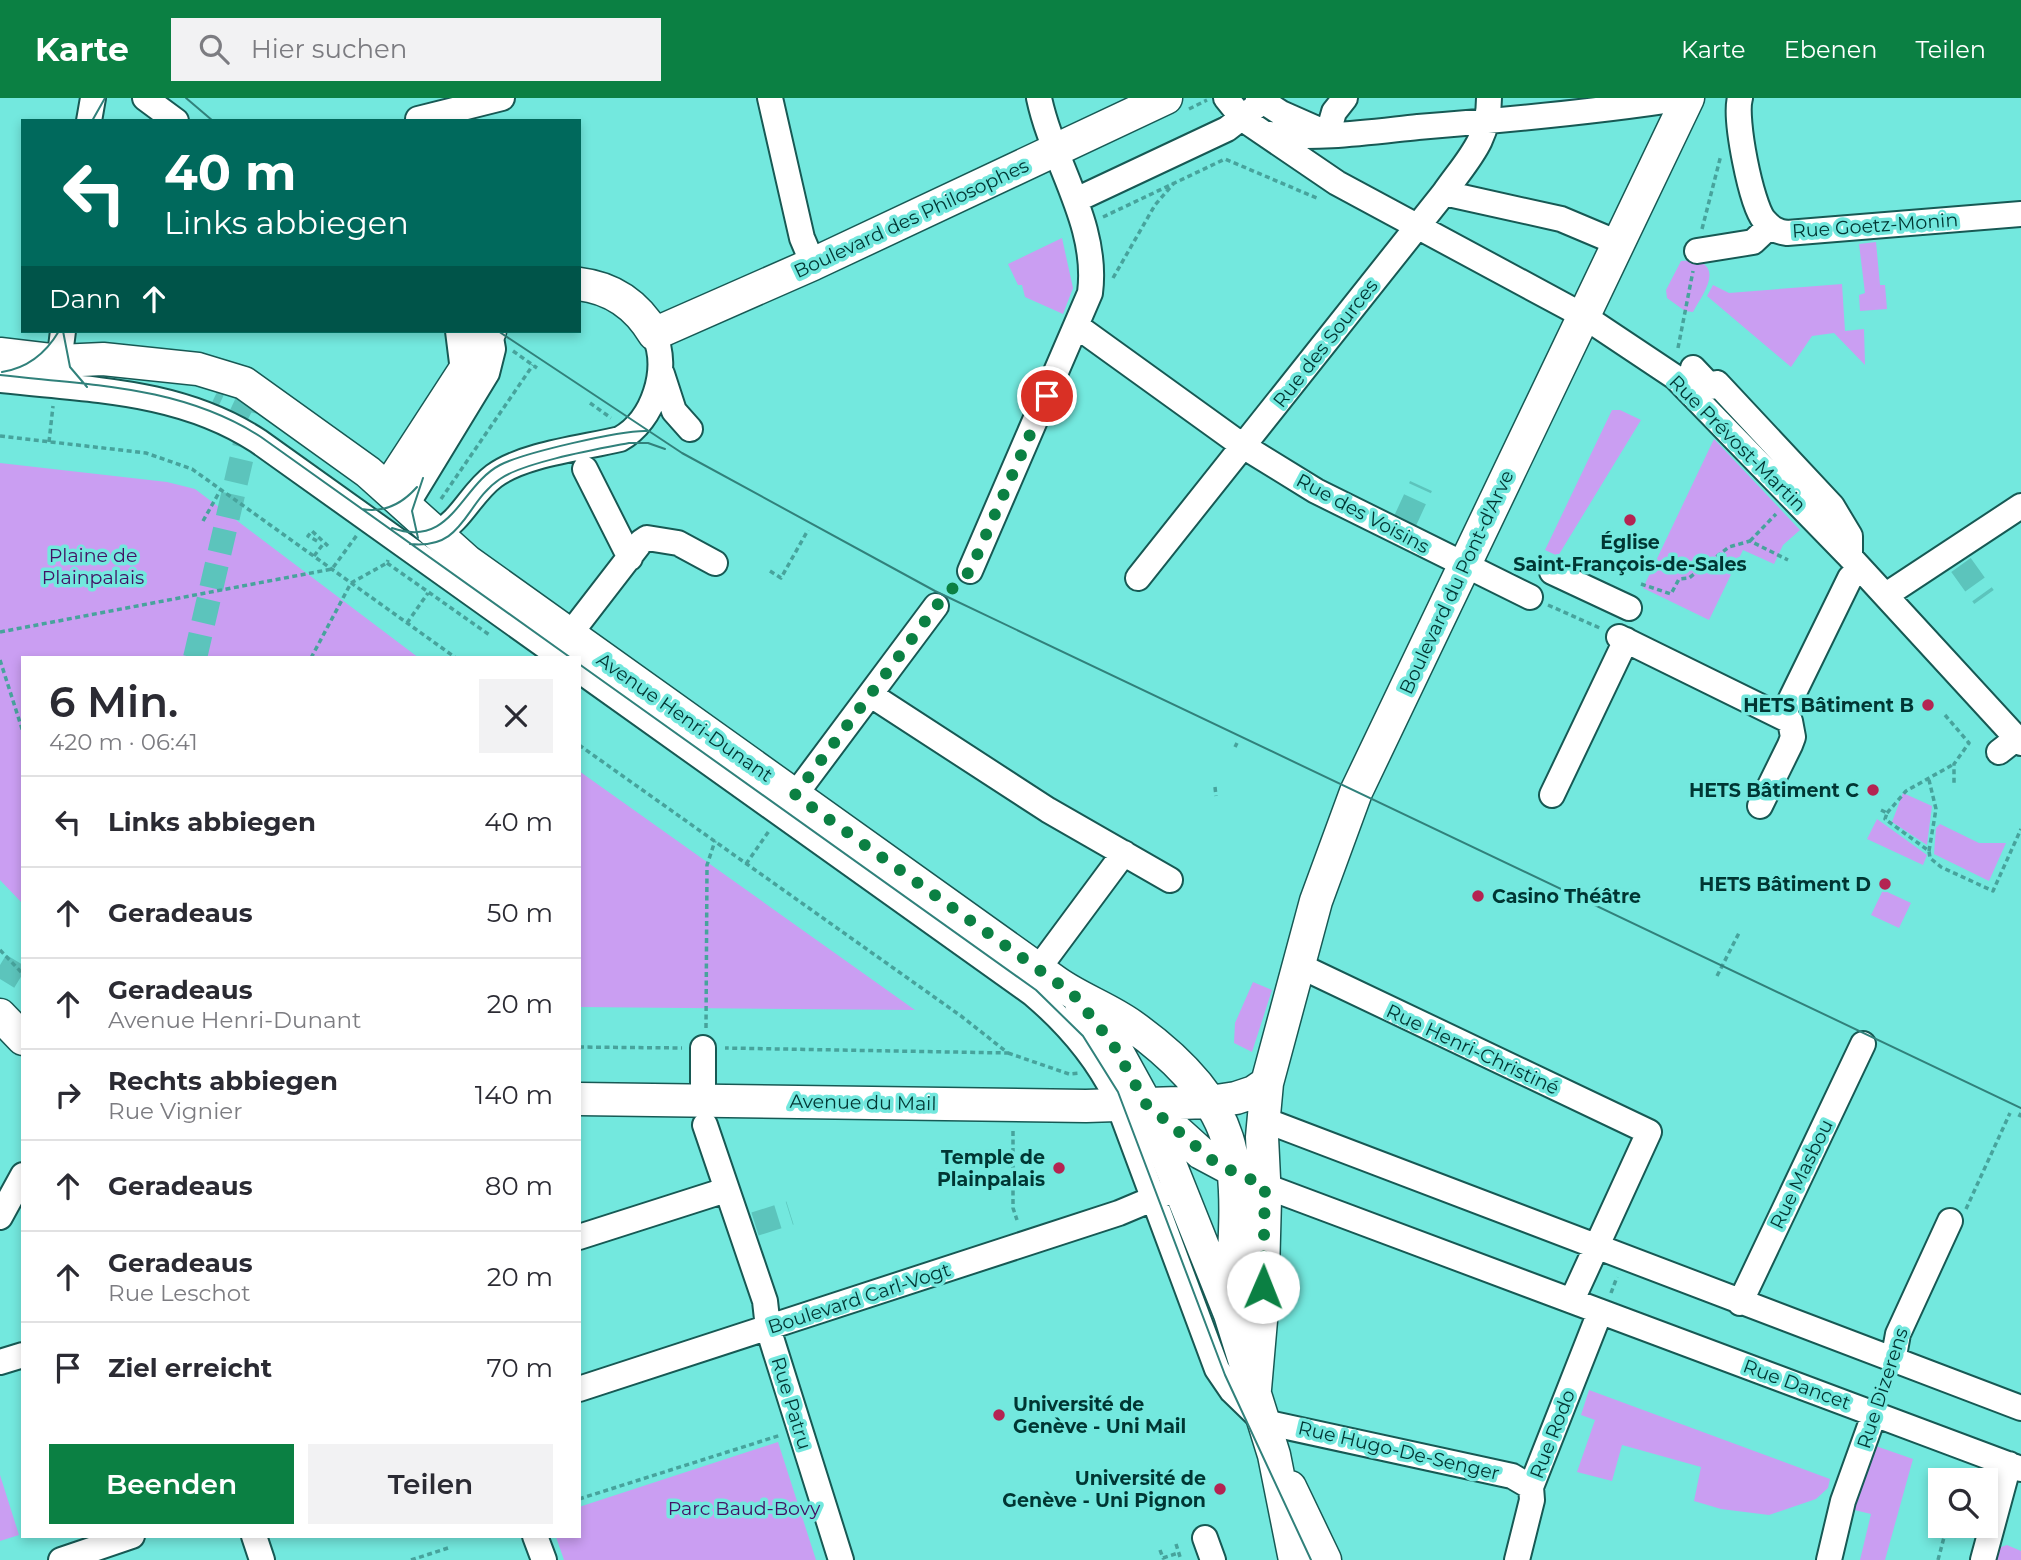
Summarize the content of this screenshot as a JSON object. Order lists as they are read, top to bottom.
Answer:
{
  "streets": {
    "main road": [
      "Boulevard des Philosophes",
      "Boulevard du Pont-d'Arve",
      "Avenue Henri-Dunant",
      "Avenue du Mail"
    ],
    "street": [
      "Rue Goetz-Monin",
      "Rue des Sources",
      "Rue Prévost-Martin",
      "Rue des Voisins",
      "Rue Henri-Christiné",
      "Rue Masbou",
      "Boulevard Carl-Vogt",
      "Rue Dancet",
      "Rue Dizerens",
      "Rue Patru",
      "Rue Rodo",
      "Rue Hugo-De-Senger"
    ]
  },
  "crossings": [
    ["Rue des Sources", "Rue Prévost-Martin"],
    ["Rue des Sources", "Rue des Voisins"],
    ["Rue Prévost-Martin", "Boulevard du Pont-d'Arve"],
    ["Rue des Voisins", "Boulevard du Pont-d'Arve"],
    ["Boulevard du Pont-d'Arve", "Rue Henri-Christiné"],
    ["Boulevard du Pont-d'Arve", "Rue Dancet"],
    ["Avenue Henri-Dunant", "Avenue du Mail"],
    ["Avenue du Mail", "Rue Patru"],
    ["Boulevard Carl-Vogt", "Rue Patru"],
    ["Rue Dancet", "Rue Dizerens"],
    ["Rue Dancet", "Rue Rodo"],
    ["Rue Rodo", "Rue Hugo-De-Senger"]
  ],
  "parks": ["Plaine de Plainpalais", "Parc Baud-Bovy"],
  "places": [
    "Église Saint-François-de-Sales",
    "HETS Bâtiment B",
    "HETS Bâtiment C",
    "HETS Bâtiment D",
    "Casino Théâtre",
    "Temple de Plainpalais",
    "Université de Genève - Uni Mail",
    "Université de Genève - Uni Pignon"
  ],
  "page": {
    "header": "Karte",
    "search": "Hier suchen",
    "nav": ["Karte", "Ebenen", "Teilen"],
    "turn": ["40 m", "Links abbiegen"],
    "then": "Dann",
    "heading": ["6 Min.", "420 m · 06:41"],
    "list": [
      {
        "name": "Links abbiegen",
        "value": "40 m"
      },
      {
        "name": "Geradeaus",
        "value": "50 m"
      },
      {
        "name": "Geradeaus",
        "note": "Avenue Henri-Dunant",
        "value": "20 m"
      },
      {
        "name": "Rechts abbiegen",
        "note": "Rue Vignier",
        "value": "140 m"
      },
      {
        "name": "Geradeaus",
        "value": "80 m"
      },
      {
        "name": "Geradeaus",
        "note": "Rue Leschot",
        "value": "20 m"
      },
      {
        "name": "Ziel erreicht",
        "value": "70 m"
      }
    ],
    "buttons": ["Beenden", "Teilen"]
  }
}
